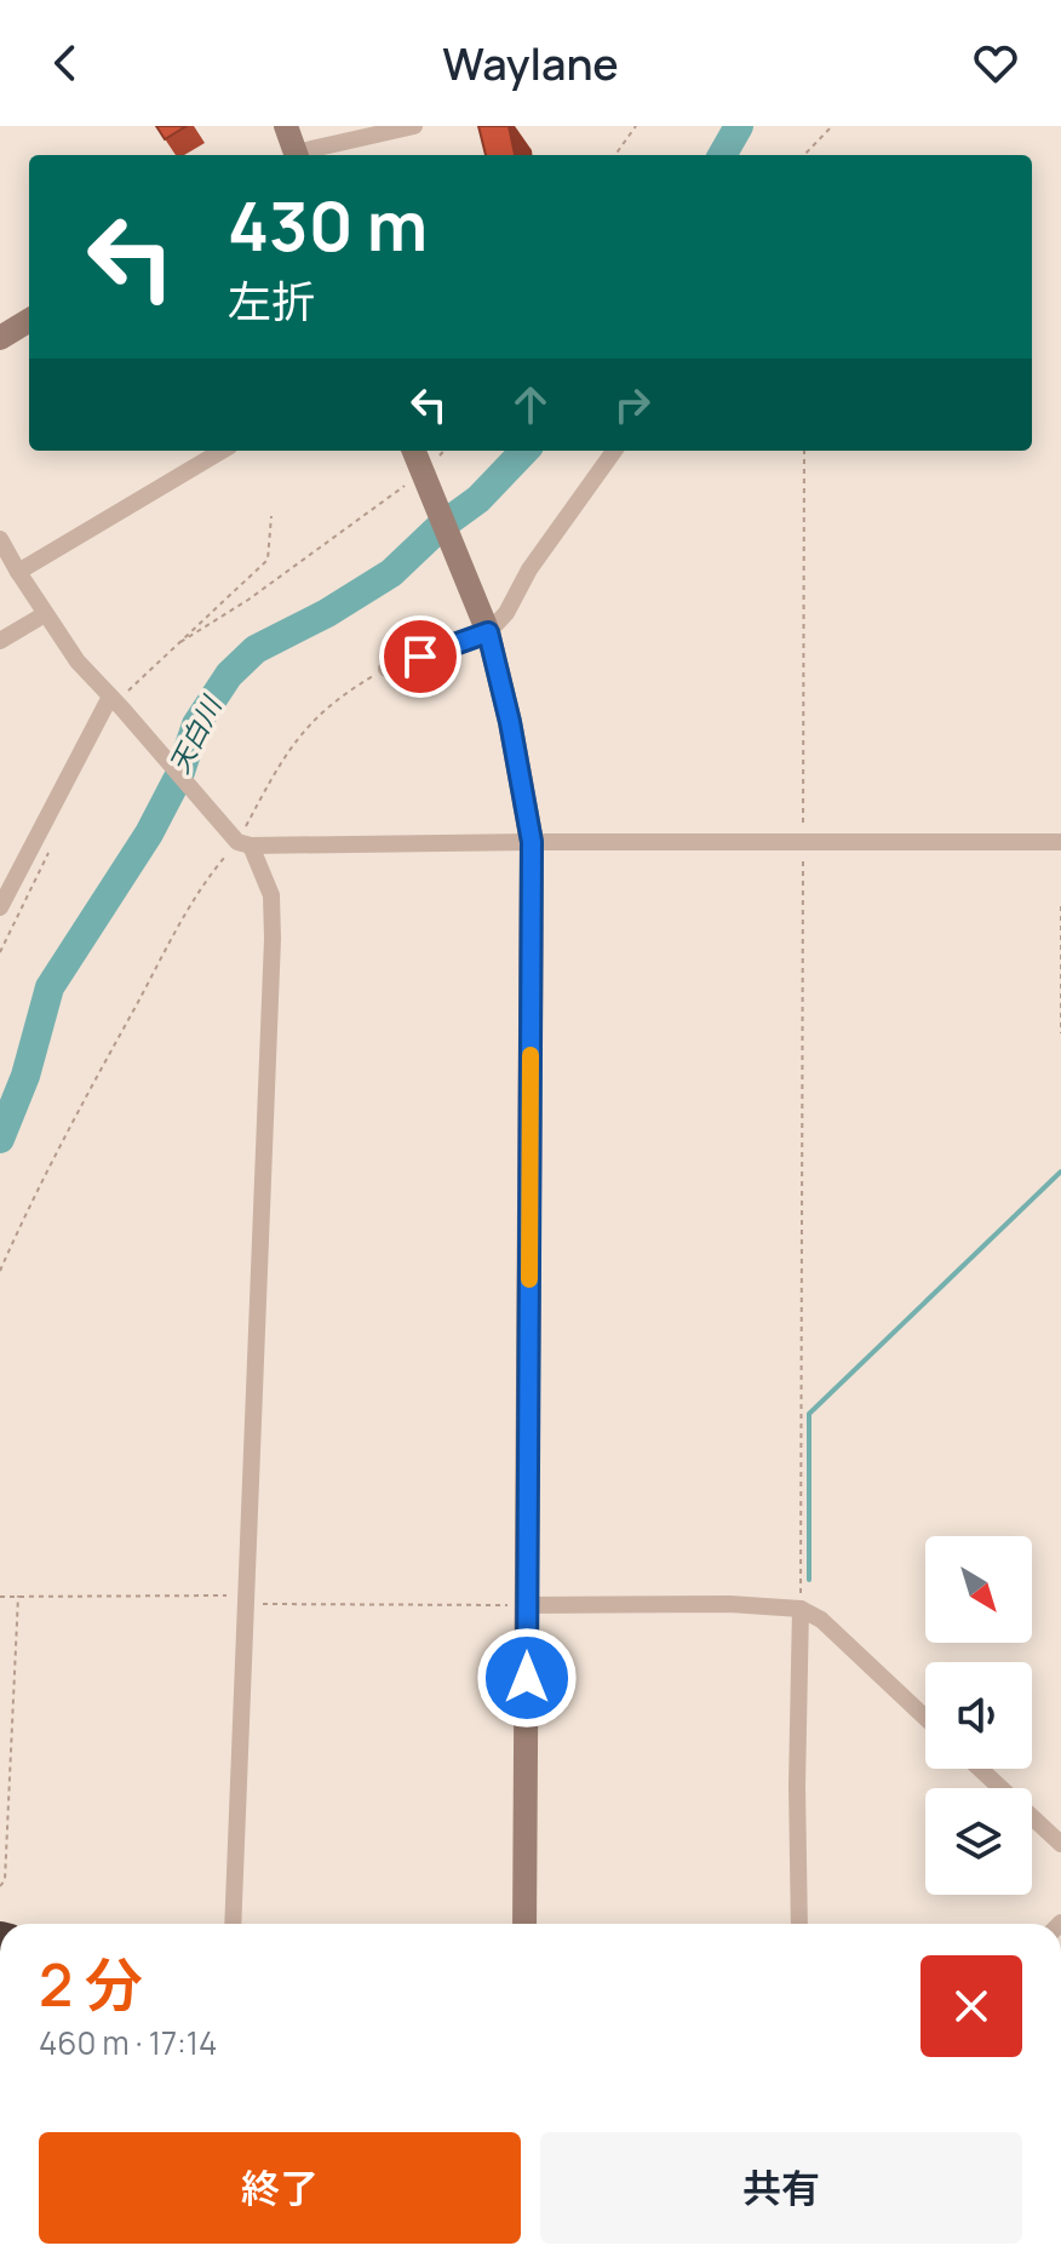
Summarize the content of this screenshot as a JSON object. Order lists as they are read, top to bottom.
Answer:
{
  "water": ["天白川"],
  "north": "bottom right",
  "page": {
    "header": "Waylane",
    "turn": ["430 m", "左折"],
    "heading": ["2 分", "460 m · 17:14"],
    "buttons": ["終了", "共有"]
  }
}
